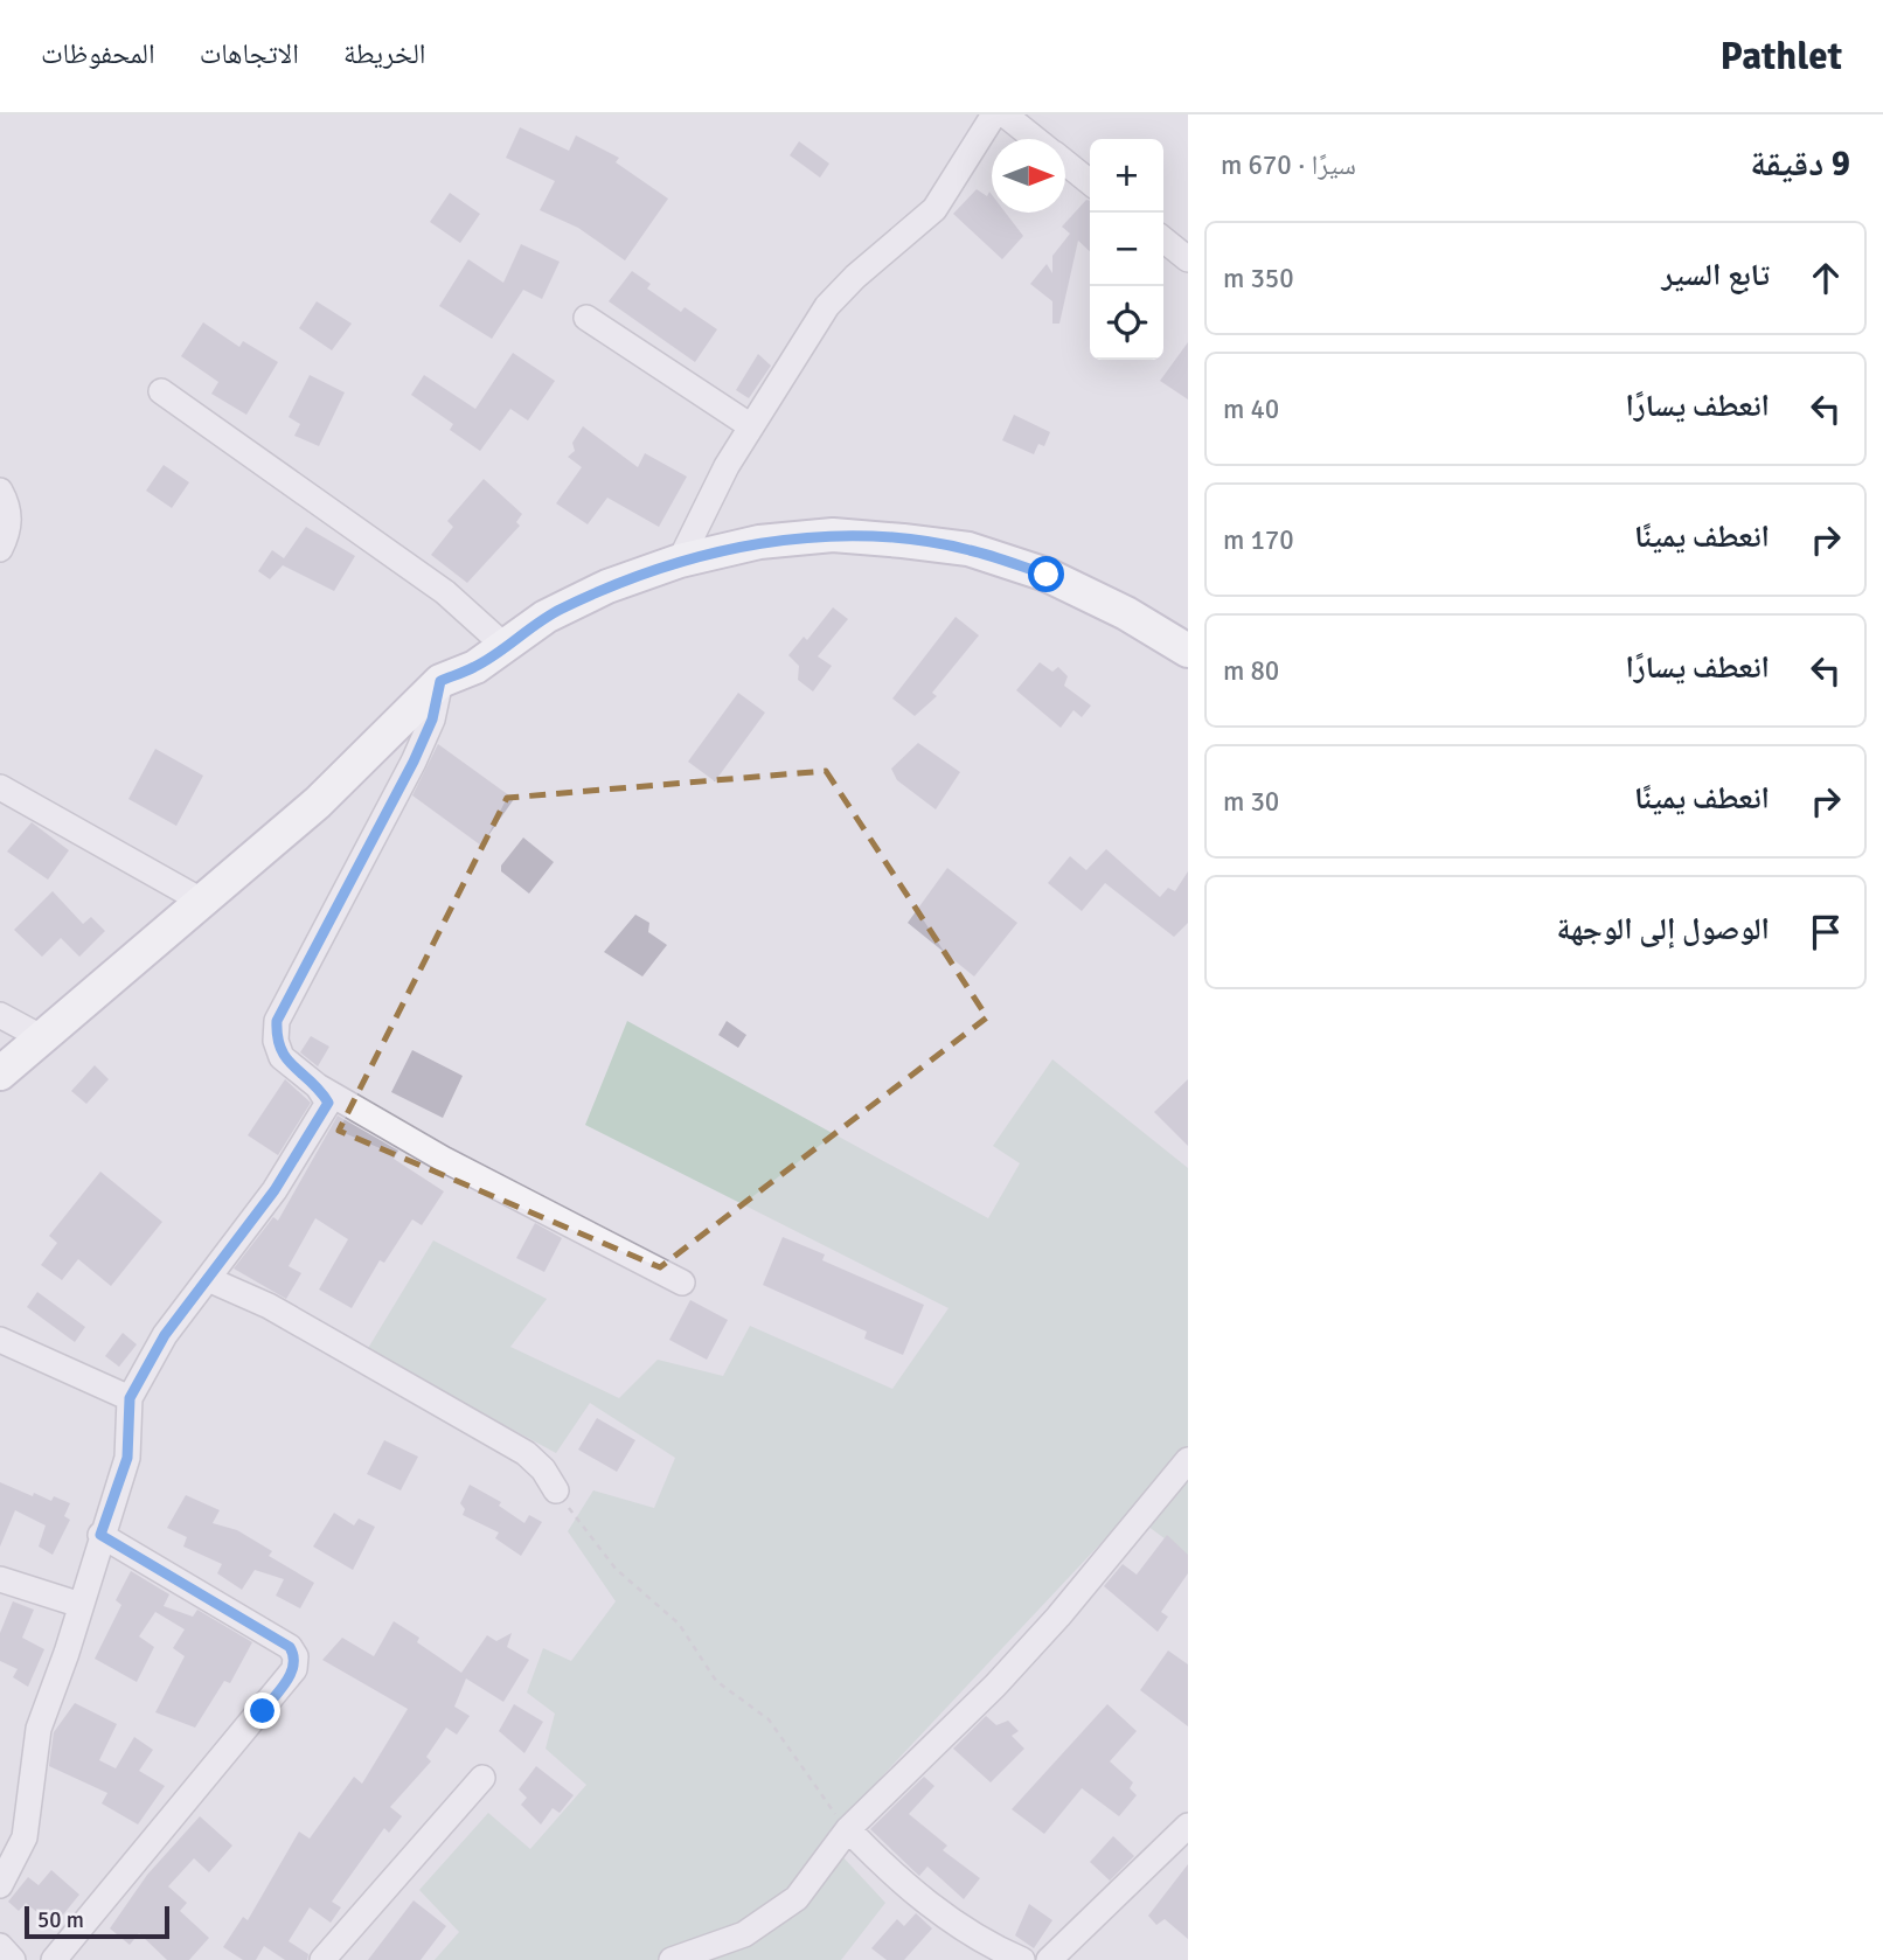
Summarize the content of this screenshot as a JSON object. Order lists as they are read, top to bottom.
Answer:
{
  "scale_bar": "50 m",
  "north": "right",
  "page": {
    "header": "Pathlet",
    "nav": ["الخريطة", "الاتجاهات", "المحفوظات"],
    "heading": ["9 دقيقة", "سيرًا · 670 m"],
    "map_buttons": ["+", "−"],
    "list": [
      ["تابع السير", "350 m"],
      ["انعطف يسارًا", "40 m"],
      ["انعطف يمينًا", "170 m"],
      ["انعطف يسارًا", "80 m"],
      ["انعطف يمينًا", "30 m"],
      "الوصول إلى الوجهة"
    ],
    "scale": "50 m"
  }
}
